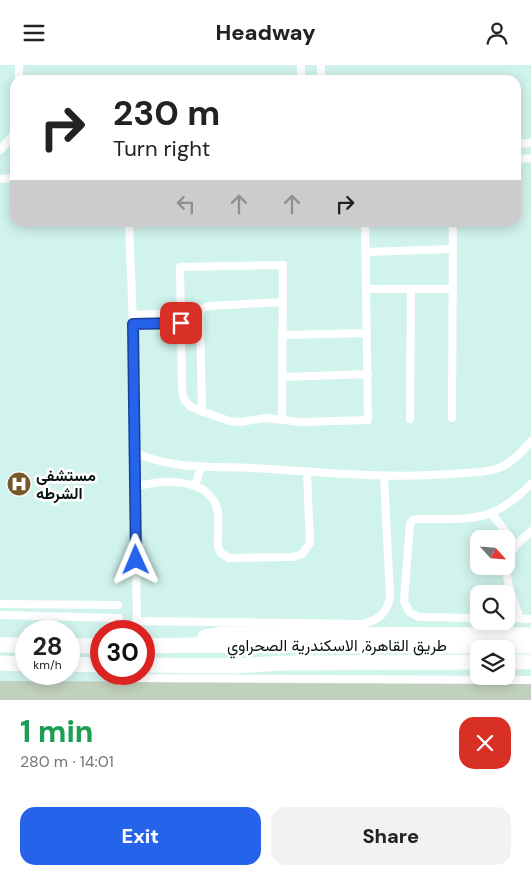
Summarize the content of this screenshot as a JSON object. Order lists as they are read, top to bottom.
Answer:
{
  "streets": {
    "highway": ["طريق القاهرة, الاسكندرية الصحراوي"]
  },
  "places": {
    "hospital": ["مستشفى الشرطه"]
  },
  "north": "bottom right",
  "page": {
    "header": "Headway",
    "turn": ["230 m", "Turn right"],
    "speed": "28 km/h",
    "limit": "30",
    "heading": ["1 min", "280 m · 14:01"],
    "buttons": ["Exit", "Share"]
  }
}
